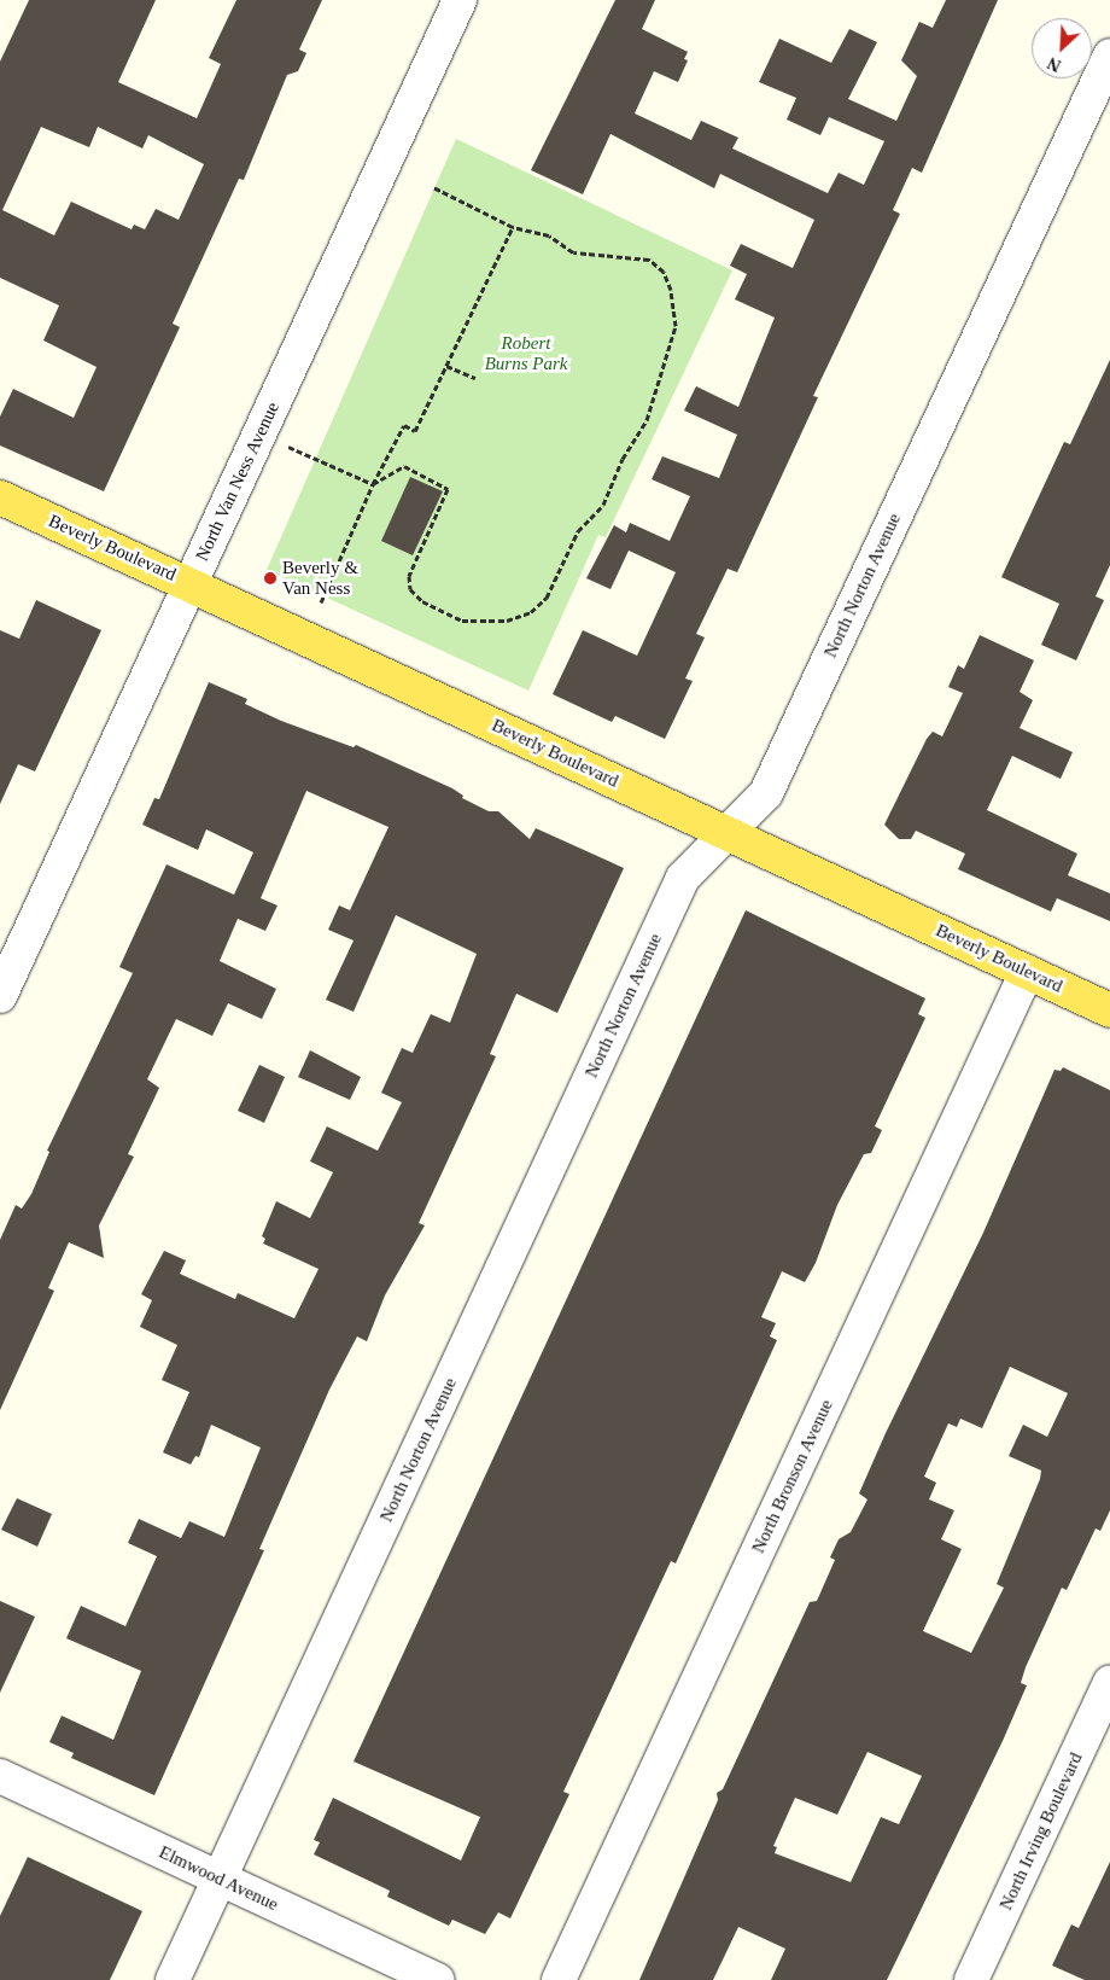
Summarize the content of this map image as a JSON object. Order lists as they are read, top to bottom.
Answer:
{
  "streets": {
    "main road": ["Beverly Boulevard"],
    "street": [
      "North Van Ness Avenue",
      "North Norton Avenue",
      "North Bronson Avenue",
      "North Irving Boulevard",
      "Elmwood Avenue"
    ]
  },
  "crossings": [
    ["North Van Ness Avenue", "Beverly Boulevard"],
    ["Beverly Boulevard", "North Norton Avenue"],
    ["Beverly Boulevard", "North Bronson Avenue"],
    ["North Norton Avenue", "Elmwood Avenue"]
  ],
  "parks": ["Robert Burns Park"],
  "places": ["Beverly & Van Ness"],
  "north": "bottom left"
}
